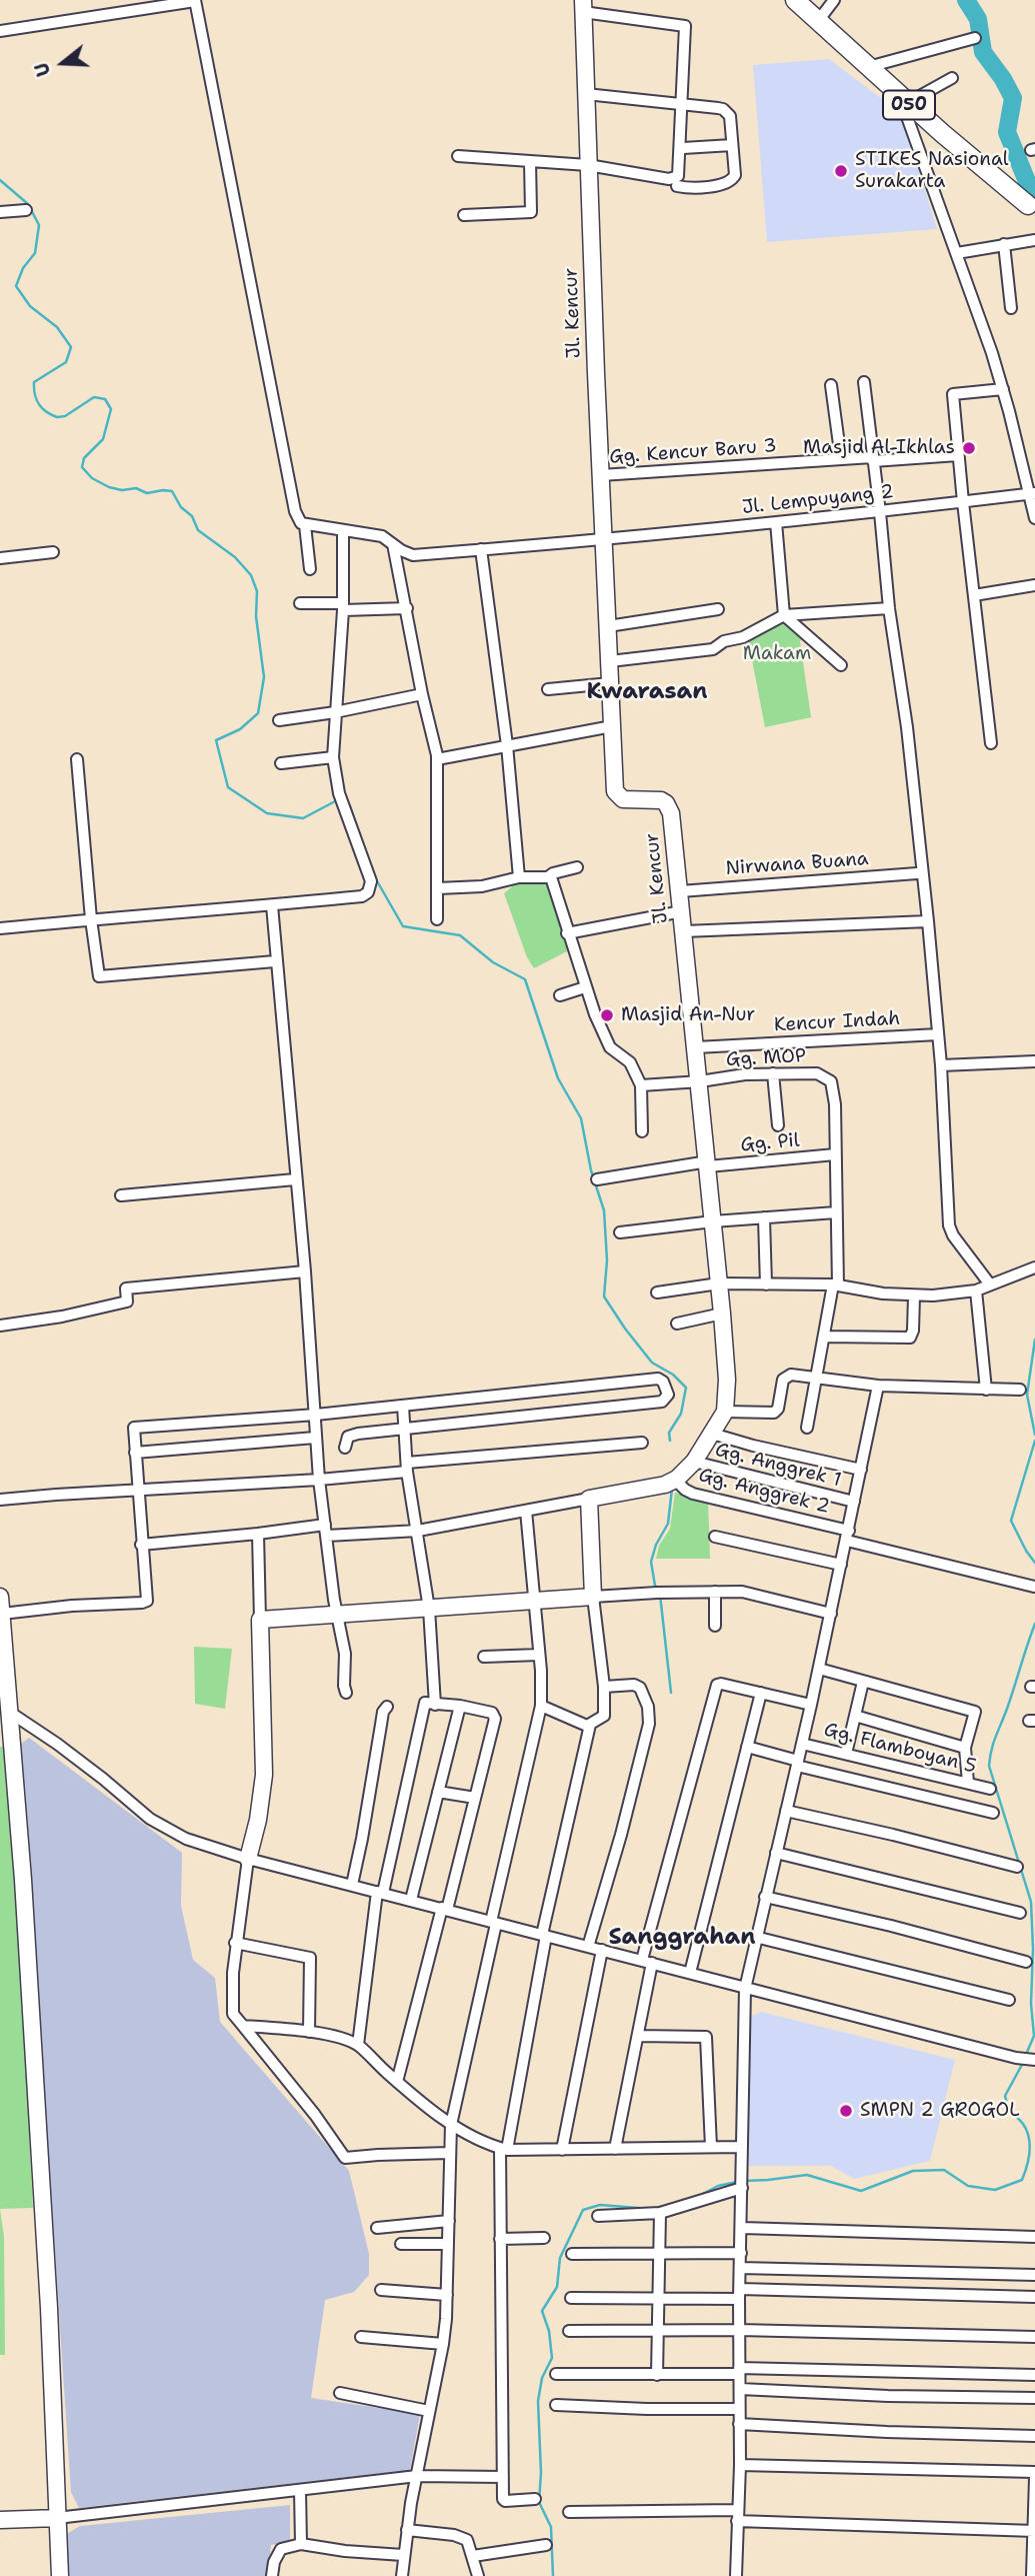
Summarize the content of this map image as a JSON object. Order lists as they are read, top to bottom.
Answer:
{
  "streets": {
    "main road": ["050"],
    "street": [
      "Jl. Kencur",
      "Gg. Kencur Baru 3",
      "Jl. Lempuyang 2",
      "Nirwana Buana",
      "Kencur Indah",
      "Gg. MOP",
      "Gg. Pil",
      "Gg. Anggrek 1",
      "Gg. Anggrek 2",
      "Gg. Flamboyan 5"
    ]
  },
  "crossings": [
    ["Jl. Kencur", "Gg. Kencur Baru 3"],
    ["Jl. Kencur", "Jl. Lempuyang 2"],
    ["Jl. Kencur", "Nirwana Buana"],
    ["Jl. Kencur", "Kencur Indah"],
    ["Jl. Kencur", "Gg. MOP"],
    ["Jl. Kencur", "Gg. Pil"],
    ["Jl. Kencur", "Gg. Anggrek 1"],
    ["Jl. Kencur", "Gg. Anggrek 2"],
    ["Gg. MOP", "Gg. Pil"]
  ],
  "districts": ["Kwarasan", "Sanggrahan"],
  "parks": ["Makam"],
  "places": [
    "STIKES Nasional Surakarta",
    "Masjid Al-Ikhlas",
    "Masjid An-Nur",
    "SMPN 2 GROGOL"
  ],
  "north": "left"
}
